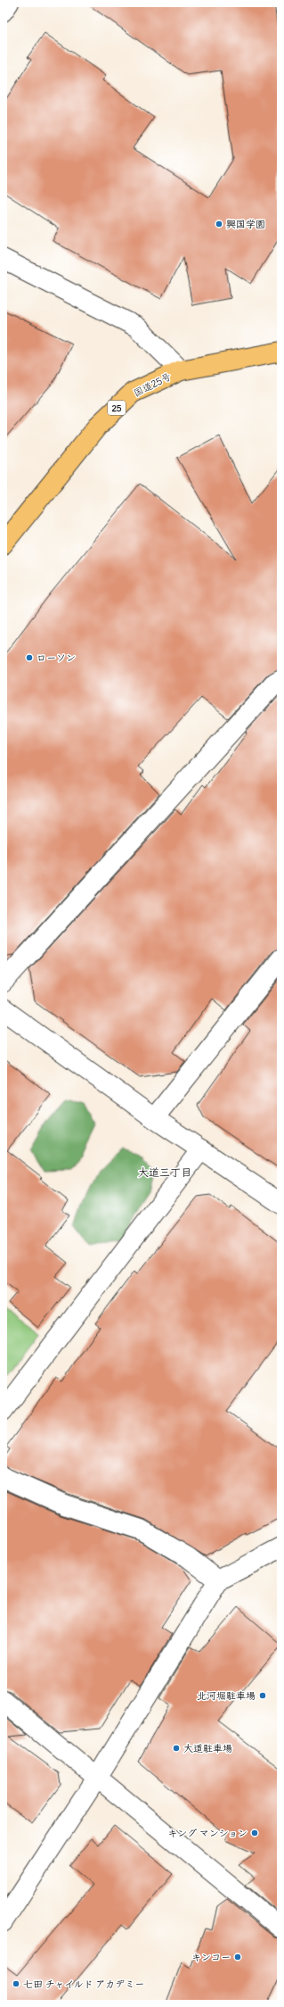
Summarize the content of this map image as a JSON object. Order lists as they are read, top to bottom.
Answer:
{
  "streets": {
    "highway": ["国道25号", "25"]
  },
  "districts": ["大道三丁目"],
  "places": [
    "興国学園",
    "ローソン",
    "北河堀駐車場",
    "大道駐車場",
    "キング マンション",
    "キンコー",
    "七田 チャイルド アカデミー"
  ]
}
